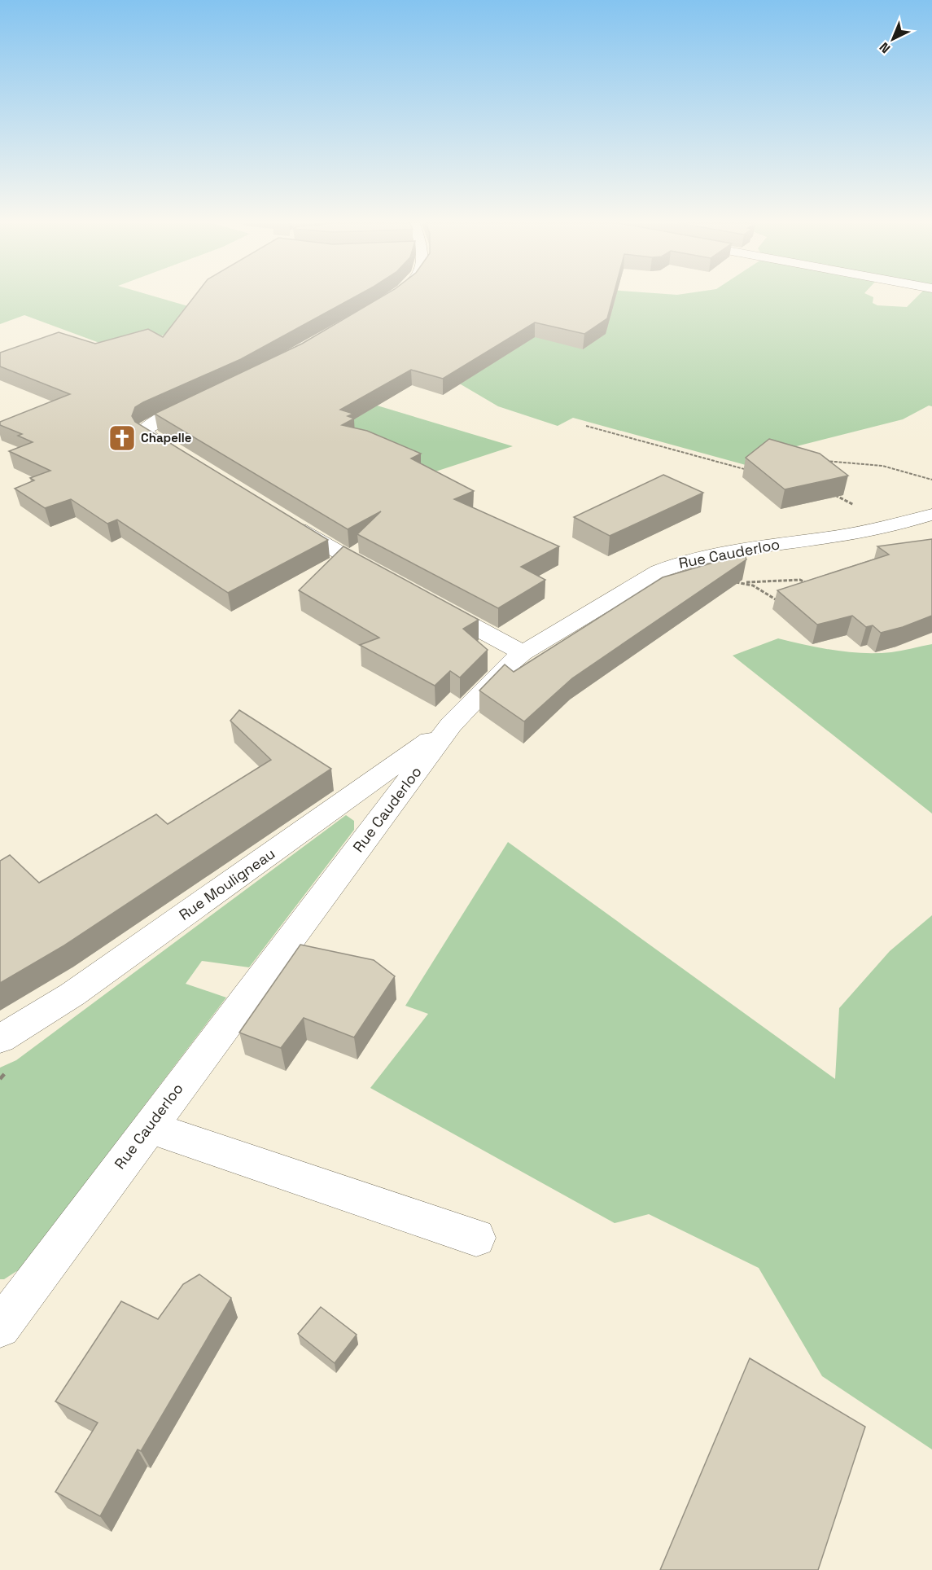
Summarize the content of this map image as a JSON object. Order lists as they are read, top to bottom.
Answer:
{
  "streets": {
    "street": ["Rue Cauderloo", "Rue Mouligneau"]
  },
  "crossings": [
    ["Rue Cauderloo", "Rue Mouligneau"]
  ],
  "places": {
    "church": ["Chapelle"]
  },
  "north": "bottom left"
}
